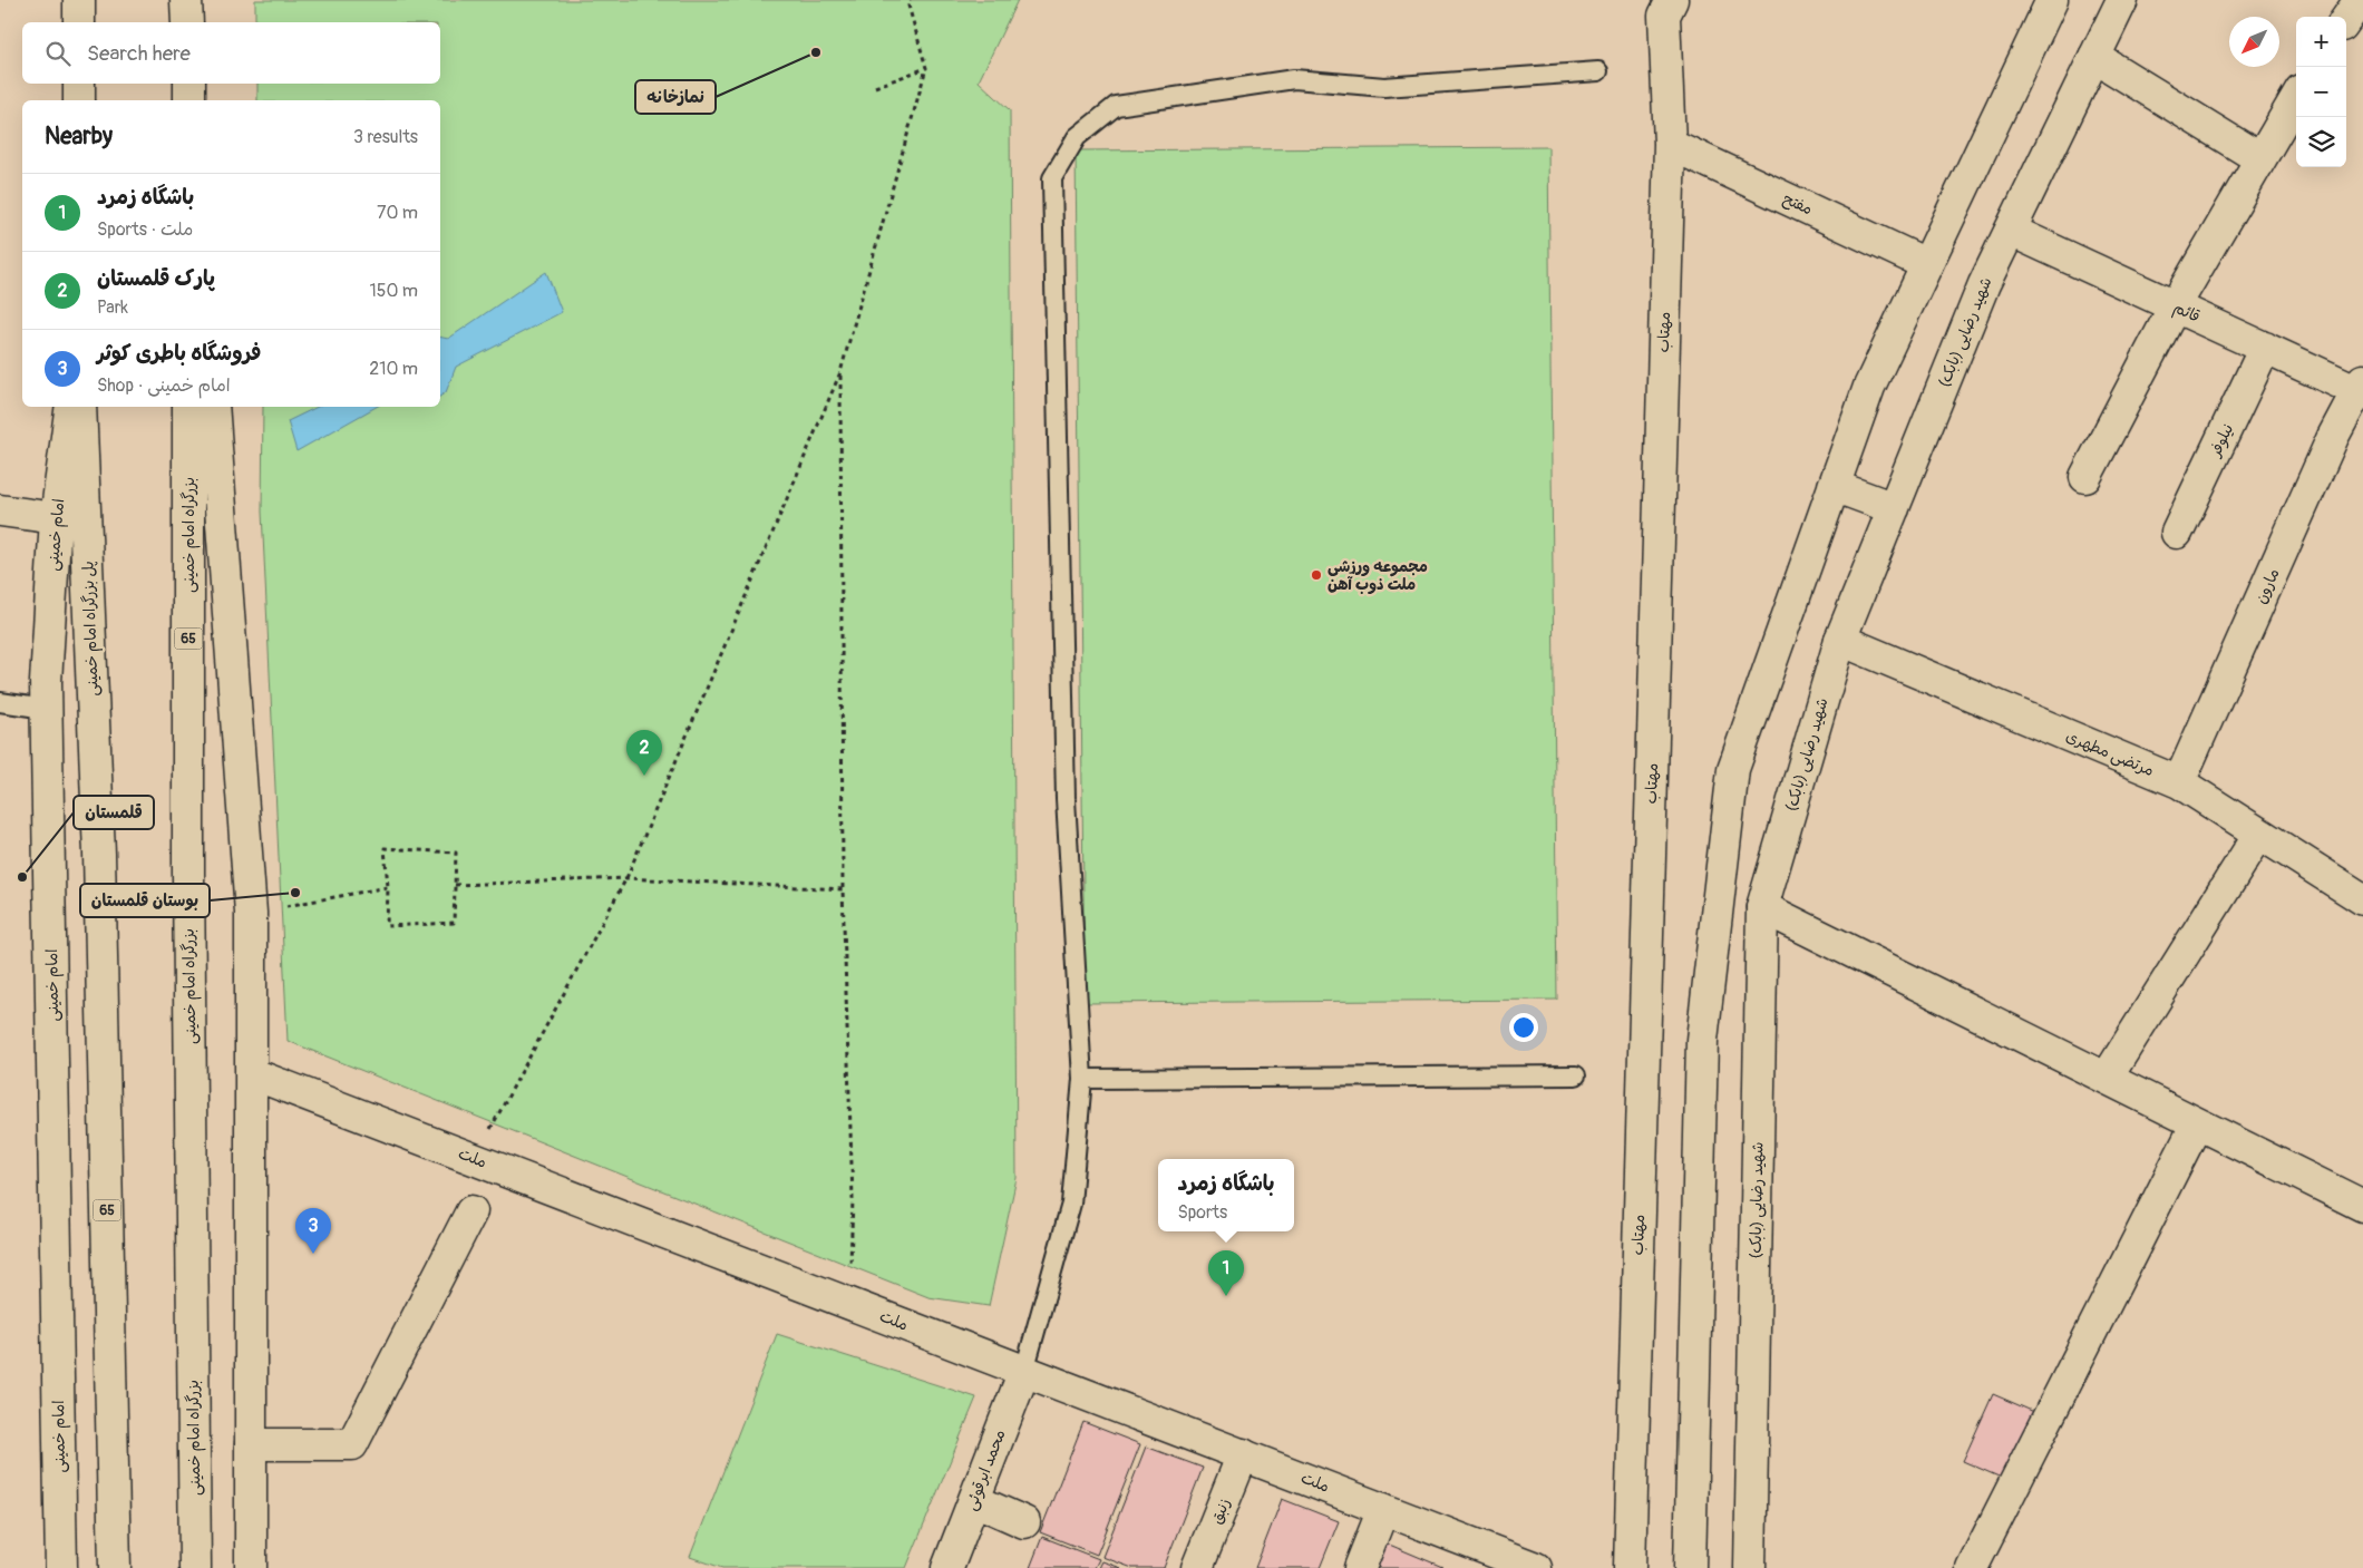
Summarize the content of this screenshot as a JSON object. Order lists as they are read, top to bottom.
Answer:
{
  "streets": {
    "main road": [
      "مفتح",
      "قائم",
      "مهتاب",
      "شهید رضایی (بابک)",
      "نیلوفر",
      "امام خمینی",
      "بزرگراه امام خمینی",
      "مارون",
      "پل بزرگراه امام خمینی",
      "65",
      "مرتضی مطهری",
      "ملت",
      "محمد ابرقوئی",
      "زنبق"
    ]
  },
  "crossings": [
    ["مفتح", "مهتاب"],
    ["قائم", "شهید رضایی (بابک)"],
    ["قائم", "نیلوفر"],
    ["قائم", "مارون"],
    ["شهید رضایی (بابک)", "مرتضی مطهری"],
    ["مارون", "مرتضی مطهری"],
    ["ملت", "محمد ابرقوئی"],
    ["ملت", "زنبق"]
  ],
  "places": [
    "نمازخانه",
    "مجموعه ورزشی ملت ذوب آهن",
    "قلمستان",
    "بوستان قلمستان"
  ],
  "north": "bottom left",
  "page": {
    "map_buttons": ["+", "−"],
    "search": "Search here",
    "heading": ["Nearby", "3 results"],
    "list": [
      {
        "mark": "1",
        "name": "باشگاه زمرد",
        "note": "Sports · ملت",
        "value": "70 m"
      },
      {
        "mark": "2",
        "name": "پارک قلمستان",
        "note": "Park",
        "value": "150 m"
      },
      {
        "mark": "3",
        "name": "فروشگاه باطری کوثر",
        "note": "Shop · امام خمینی",
        "value": "210 m"
      }
    ],
    "pins": ["2", "3", "1"],
    "popup": ["باشگاه زمرد", "Sports"]
  }
}
